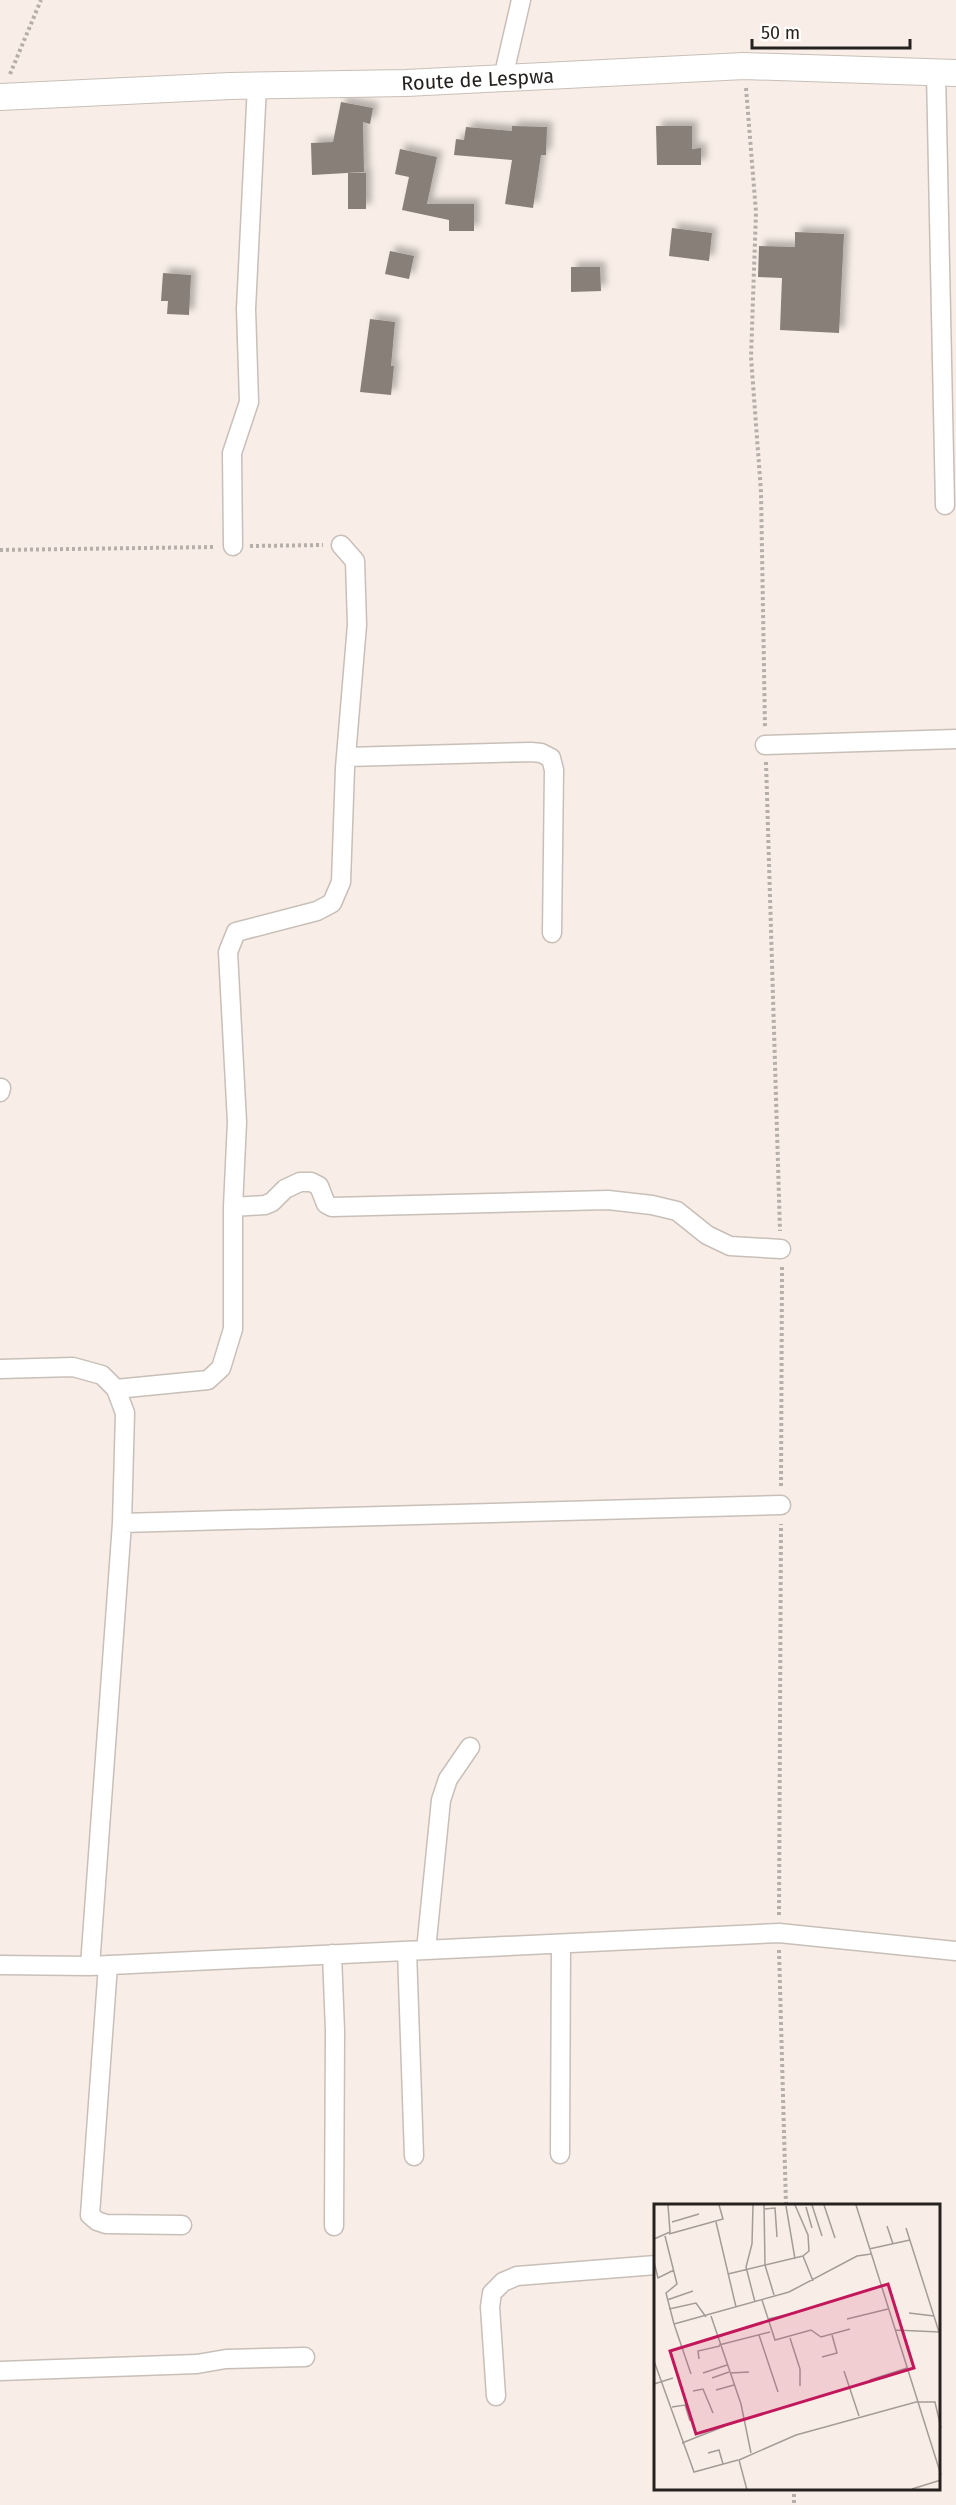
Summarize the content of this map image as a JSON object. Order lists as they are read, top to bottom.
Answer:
{
  "streets": {
    "street": ["Route de Lespwa"]
  },
  "scale_bar": "50 m"
}
